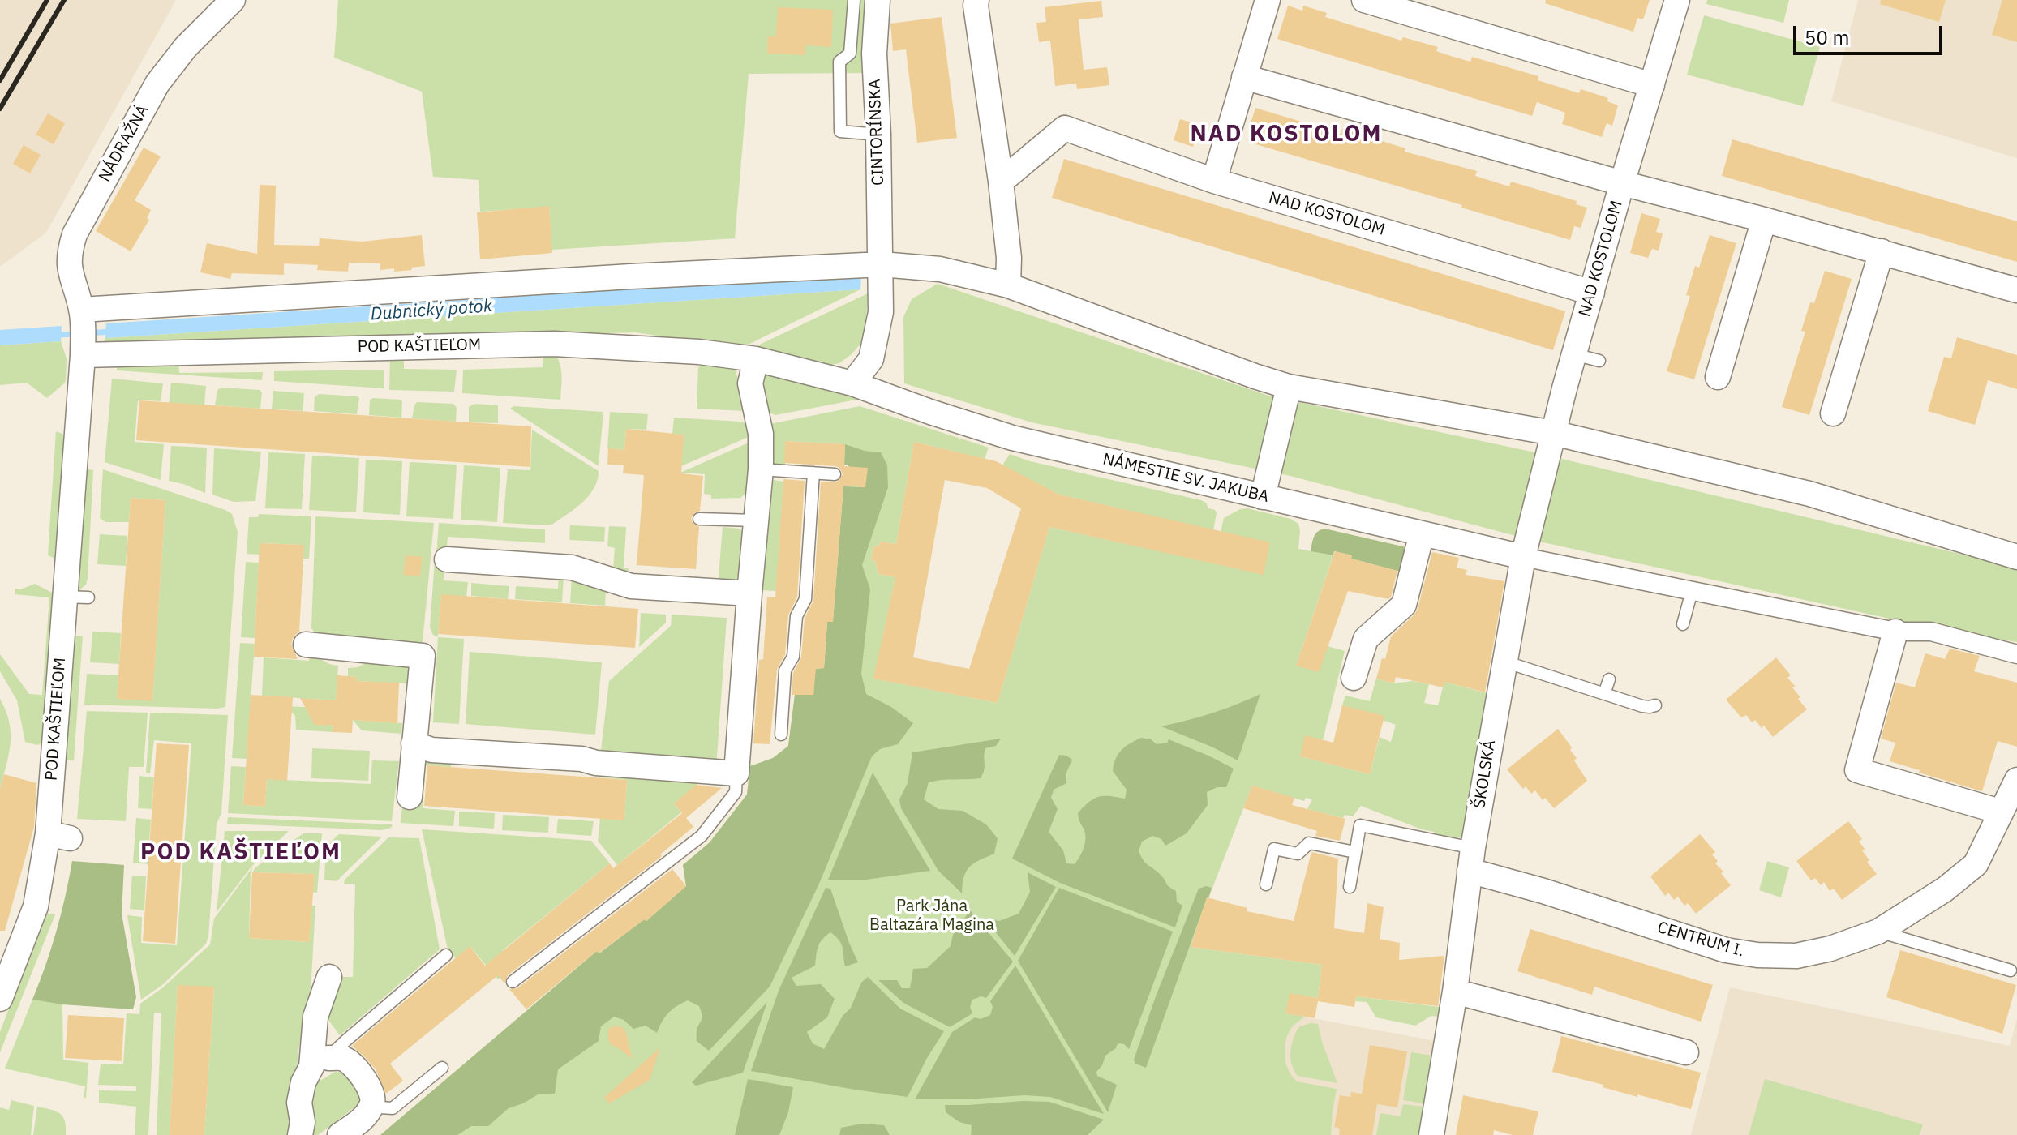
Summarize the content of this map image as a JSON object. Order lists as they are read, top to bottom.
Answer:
{
  "streets": {
    "street": [
      "CINTORÍNSKA",
      "NÁDRAŽNÁ",
      "NAD KOSTOLOM",
      "POD KAŠTIEĽOM",
      "NÁMESTIE SV. JAKUBA",
      "ŠKOLSKÁ",
      "CENTRUM I."
    ]
  },
  "crossings": [
    ["CINTORÍNSKA", "POD KAŠTIEĽOM"],
    ["CINTORÍNSKA", "NÁMESTIE SV. JAKUBA"],
    ["NÁDRAŽNÁ", "POD KAŠTIEĽOM"],
    ["NAD KOSTOLOM", "NÁMESTIE SV. JAKUBA"],
    ["NAD KOSTOLOM", "ŠKOLSKÁ"],
    ["POD KAŠTIEĽOM", "NÁMESTIE SV. JAKUBA"],
    ["NÁMESTIE SV. JAKUBA", "ŠKOLSKÁ"],
    ["ŠKOLSKÁ", "CENTRUM I."]
  ],
  "districts": ["NAD KOSTOLOM", "POD KAŠTIEĽOM"],
  "water": ["Dubnický potok"],
  "parks": ["Park Jána Baltazára Magina"],
  "scale_bar": "50 m"
}
